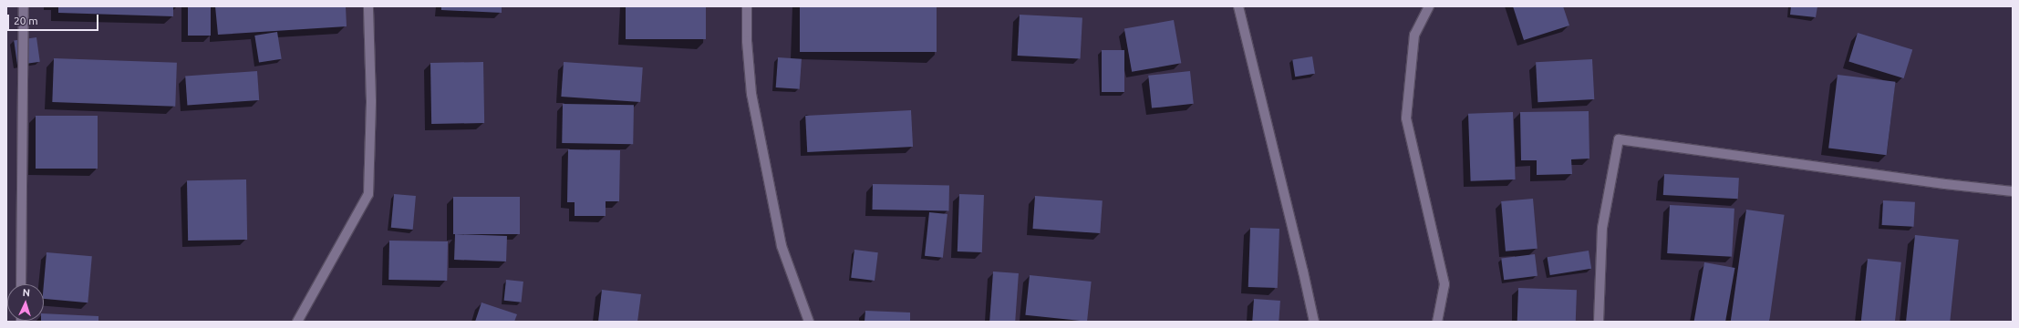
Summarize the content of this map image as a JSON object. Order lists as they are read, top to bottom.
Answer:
{
  "scale_bar": "20 m",
  "north": "top"
}
